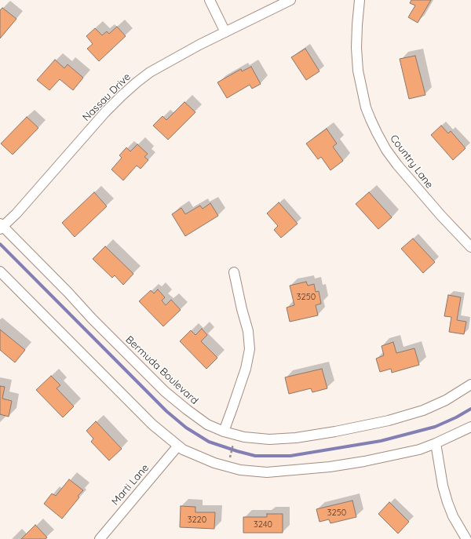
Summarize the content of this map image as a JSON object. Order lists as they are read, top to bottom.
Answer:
{
  "streets": {
    "street": [
      "Nassau Drive",
      "Country Lane",
      "Bermuda Boulevard",
      "Marti Lane"
    ]
  },
  "crossings": [
    ["Nassau Drive", "Bermuda Boulevard"]
  ],
  "house_numbers": [
    "3250",
    "3250",
    "3220",
    "3240"
  ]
}
